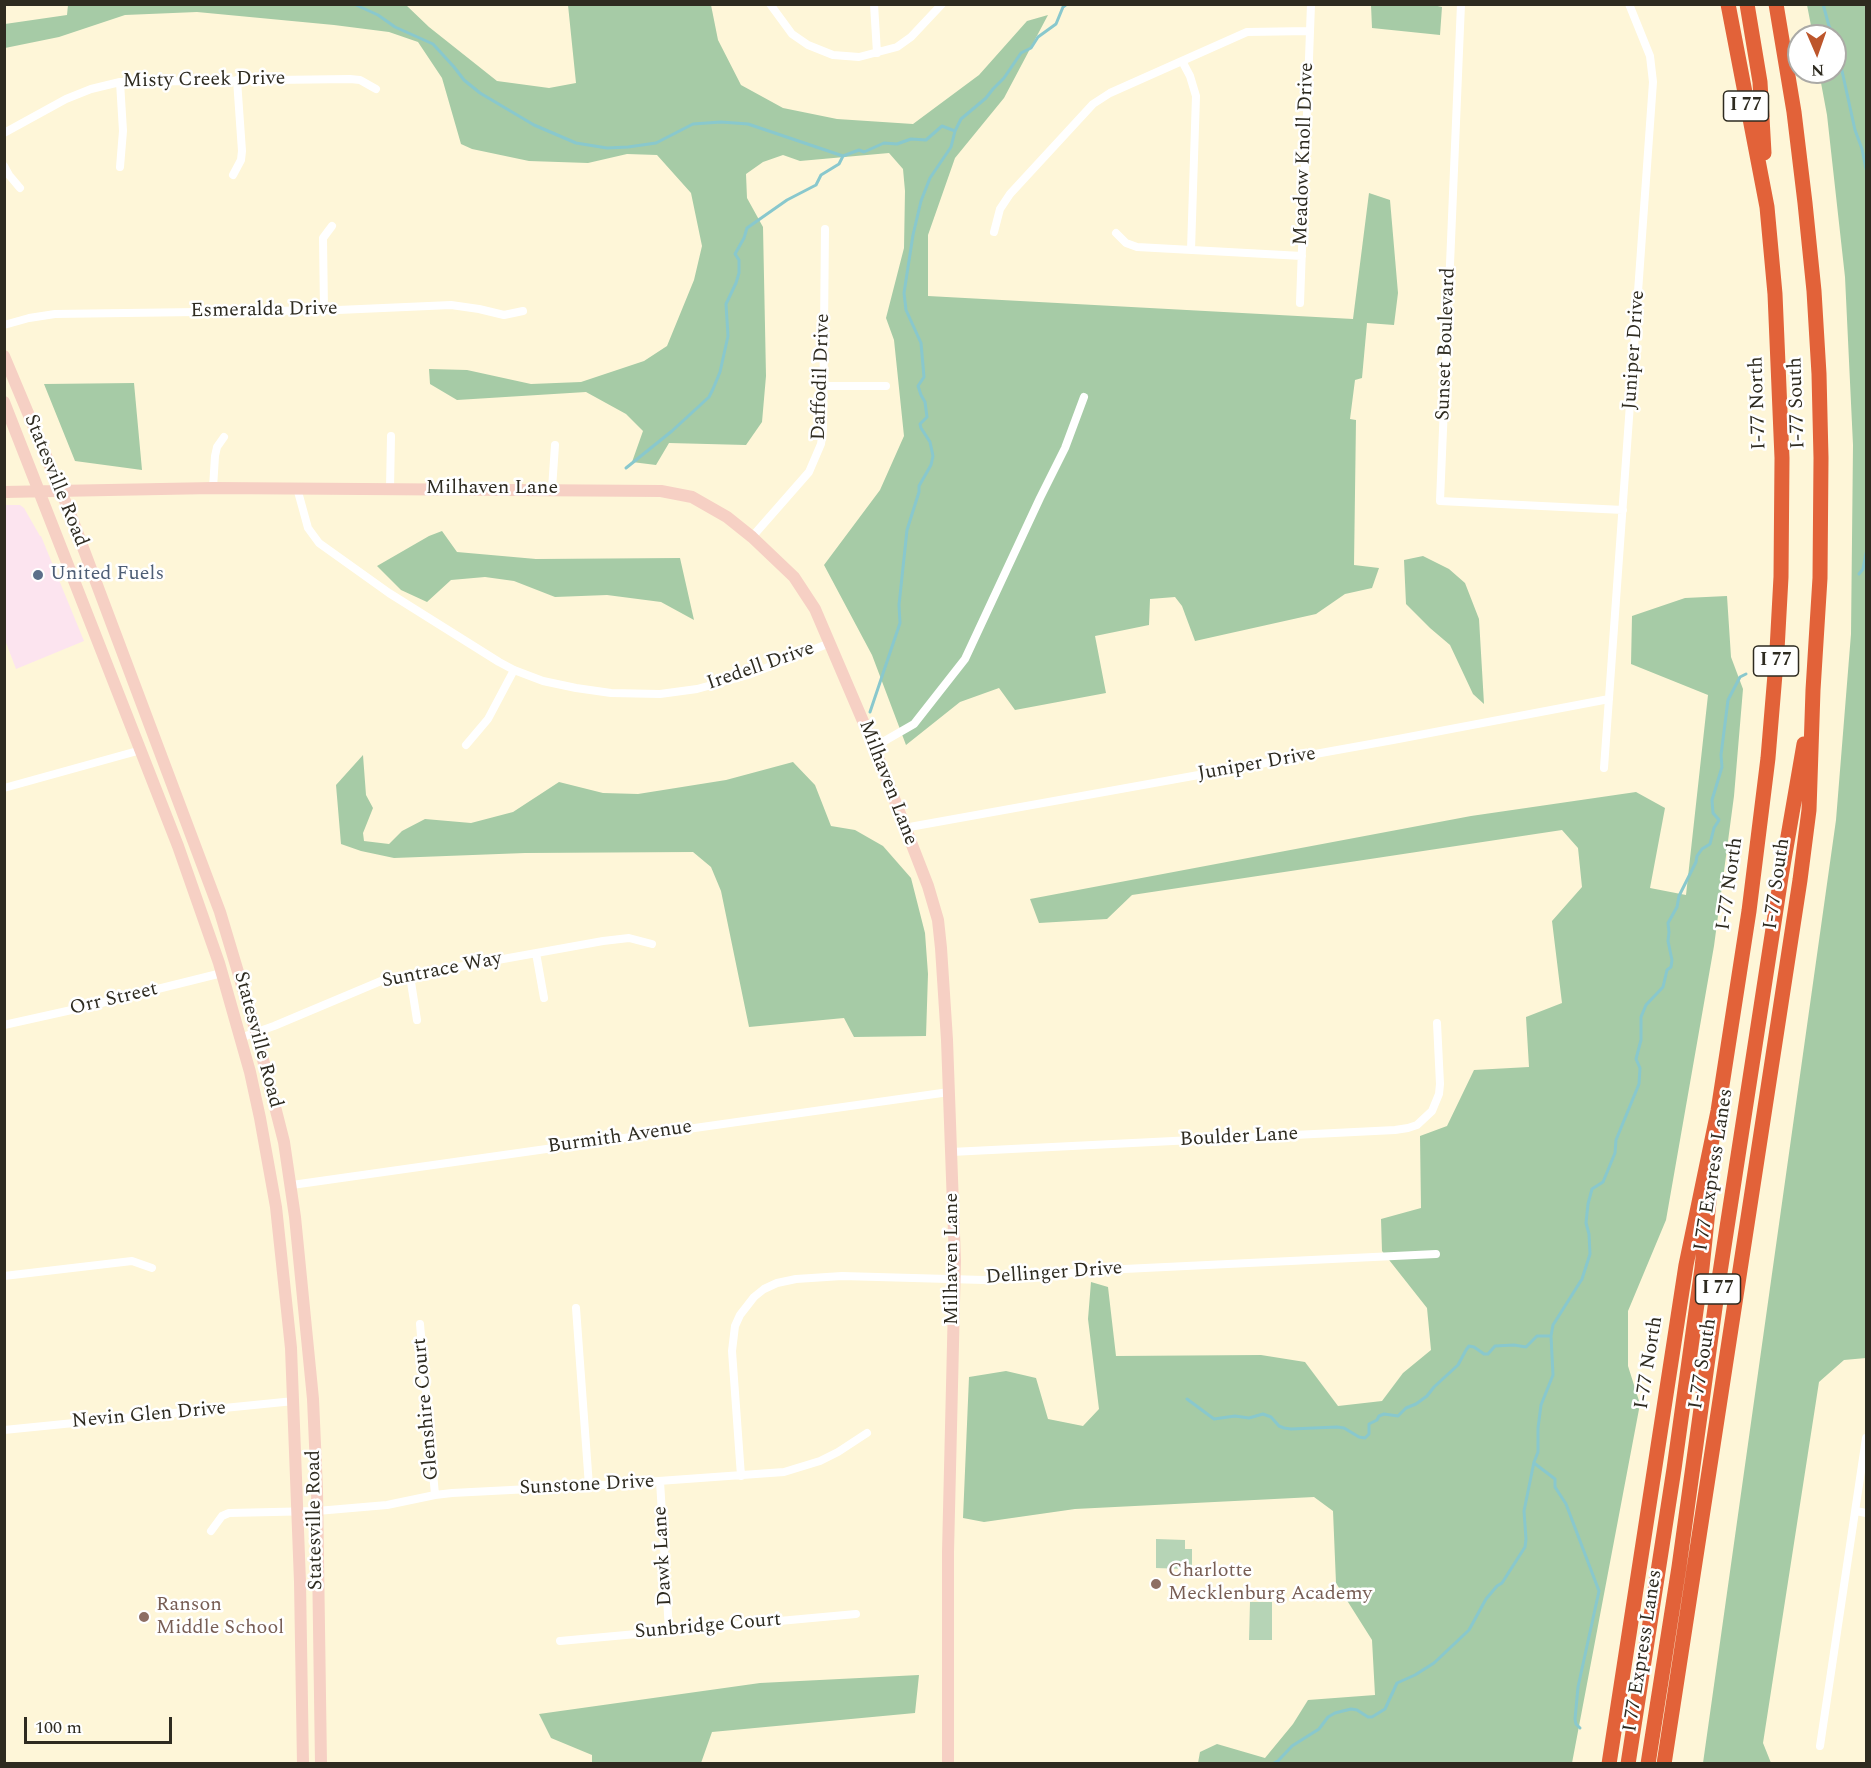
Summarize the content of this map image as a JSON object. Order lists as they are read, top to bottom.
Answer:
{
  "streets": {
    "highway": [
      "I 77",
      "I-77 North",
      "I-77 South",
      "I 77 Express Lanes"
    ],
    "main road": ["Statesville Road", "Milhaven Lane"],
    "street": [
      "Misty Creek Drive",
      "Meadow Knoll Drive",
      "Esmeralda Drive",
      "Sunset Boulevard",
      "Juniper Drive",
      "Daffodil Drive",
      "Iredell Drive",
      "Suntrace Way",
      "Orr Street",
      "Burmith Avenue",
      "Boulder Lane",
      "Dellinger Drive",
      "Glenshire Court",
      "Nevin Glen Drive",
      "Sunstone Drive",
      "Dawk Lane",
      "Sunbridge Court"
    ]
  },
  "crossings": [
    ["I 77", "I-77 North"],
    ["Sunset Boulevard", "Juniper Drive"],
    ["Juniper Drive", "Milhaven Lane"],
    ["Daffodil Drive", "Milhaven Lane"],
    ["I-77 North", "I 77 Express Lanes"],
    ["I-77 South", "I 77 Express Lanes"],
    ["Statesville Road", "Milhaven Lane"],
    ["Statesville Road", "Suntrace Way"],
    ["Statesville Road", "Orr Street"],
    ["Statesville Road", "Burmith Avenue"],
    ["Statesville Road", "Nevin Glen Drive"],
    ["Statesville Road", "Sunstone Drive"],
    ["Milhaven Lane", "Iredell Drive"],
    ["Milhaven Lane", "Burmith Avenue"],
    ["Milhaven Lane", "Boulder Lane"],
    ["Milhaven Lane", "Dellinger Drive"],
    ["Dellinger Drive", "Sunstone Drive"],
    ["Glenshire Court", "Sunstone Drive"],
    ["Sunstone Drive", "Dawk Lane"],
    ["Dawk Lane", "Sunbridge Court"]
  ],
  "places": ["United Fuels", "Charlotte Mecklenburg Academy", "Ranson Middle School"],
  "scale_bar": "100 m",
  "north": "bottom"
}
